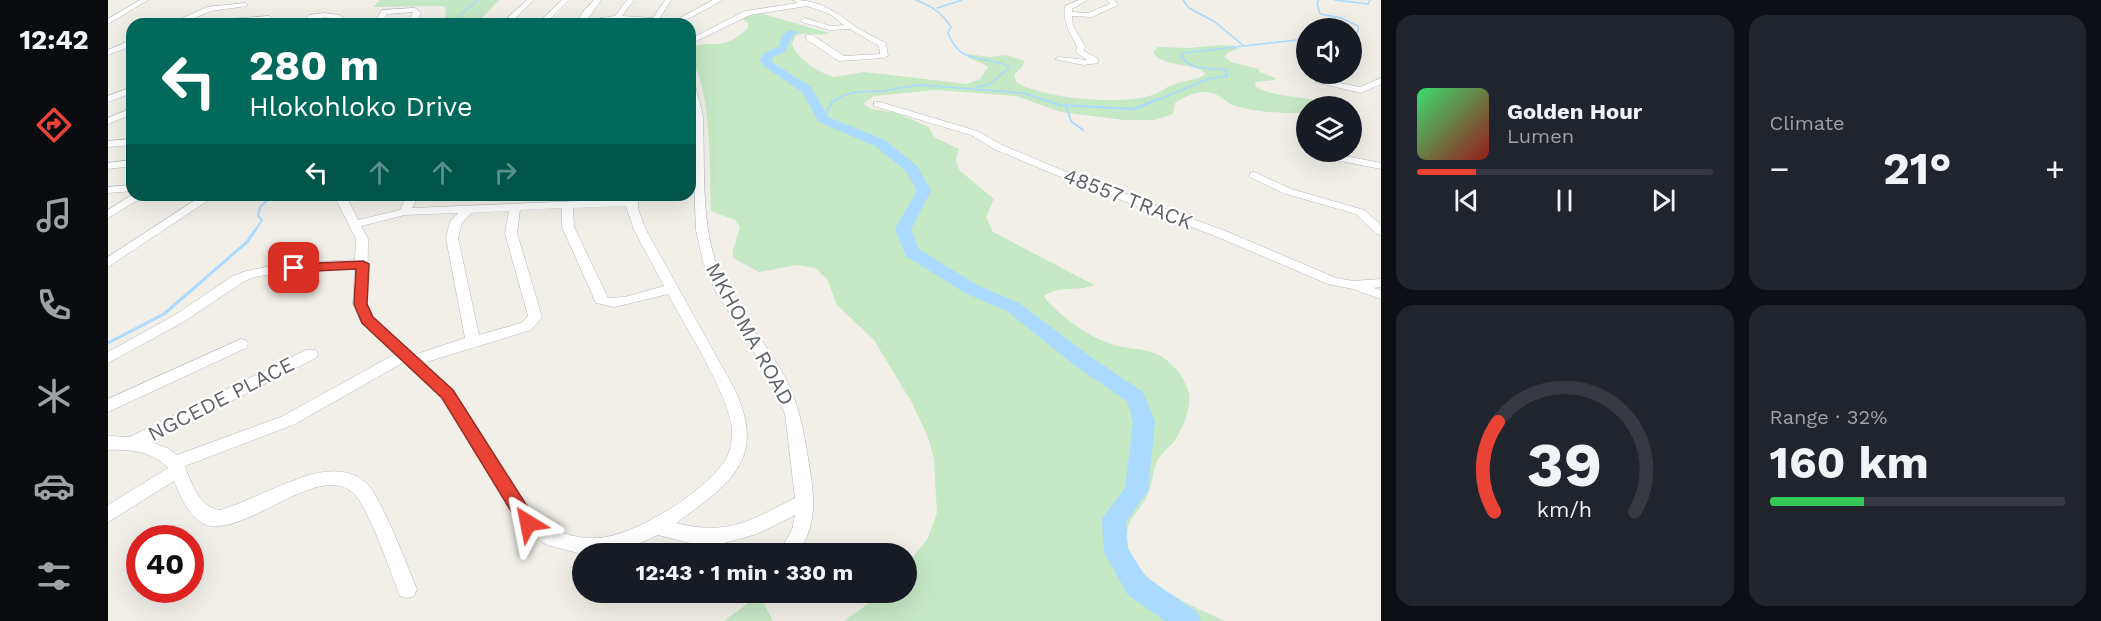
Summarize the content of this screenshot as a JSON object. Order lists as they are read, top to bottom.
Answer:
{
  "streets": {
    "street": ["48557 TRACK", "MKHOMA ROAD", "NGCEDE PLACE"]
  },
  "page": {
    "tabs": "12:42",
    "tile": [
      "Climate",
      ["Range · 32%", "160 km"]
    ],
    "turn": ["280 m", "Hlokohloko Drive"],
    "song": ["Golden Hour", "Lumen"],
    "heat": ["−", "21°", "+"],
    "limit": "40",
    "trip": "12:43 · 1 min · 330 m",
    "gauge": ["39", "km/h"]
  }
}
